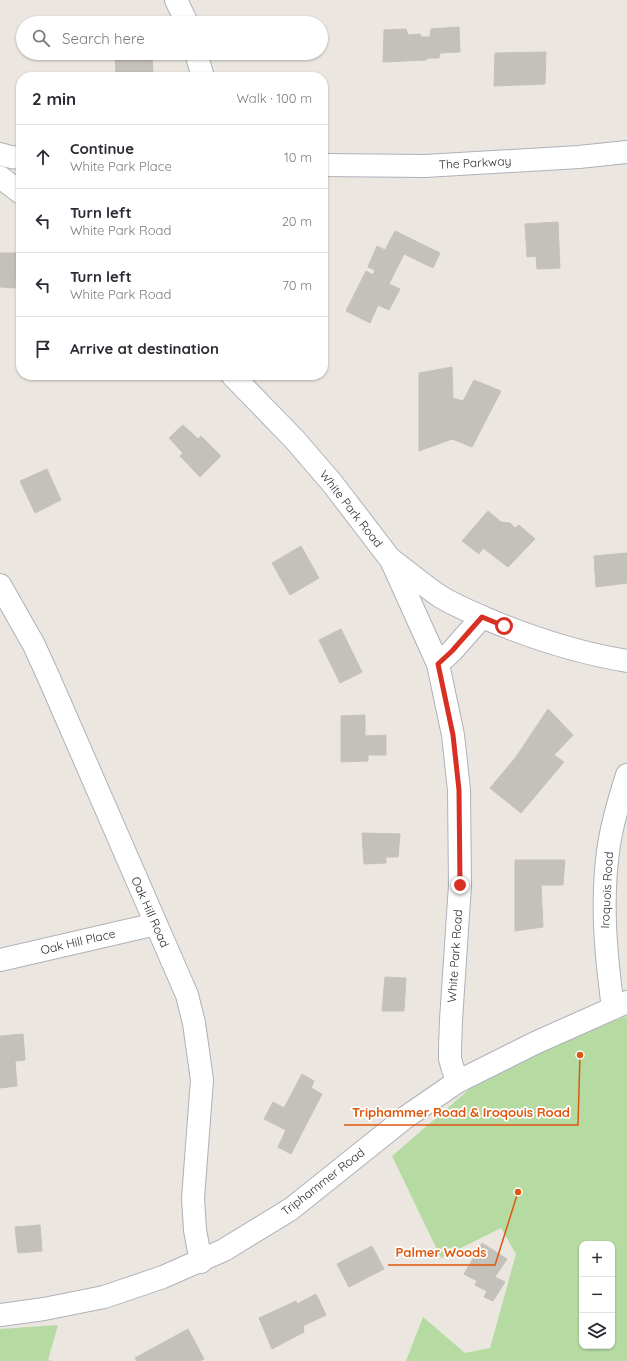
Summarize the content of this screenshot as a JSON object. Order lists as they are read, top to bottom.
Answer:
{
  "streets": {
    "street": [
      "The Parkway",
      "White Park Road",
      "Iroquois Road",
      "Oak Hill Road",
      "Oak Hill Place",
      "Triphammer Road"
    ]
  },
  "crossings": [
    ["White Park Road", "Triphammer Road"],
    ["Iroquois Road", "Triphammer Road"],
    ["Oak Hill Road", "Oak Hill Place"],
    ["Oak Hill Road", "Triphammer Road"]
  ],
  "places": ["Triphammer Road & Iroqouis Road", "Palmer Woods"],
  "page": {
    "search": "Search here",
    "heading": ["2 min", "Walk · 100 m"],
    "list": [
      ["Continue", "White Park Place", "10 m"],
      ["Turn left", "White Park Road", "20 m"],
      ["Turn left", "White Park Road", "70 m"],
      "Arrive at destination"
    ],
    "map_buttons": ["+", "−"]
  }
}
